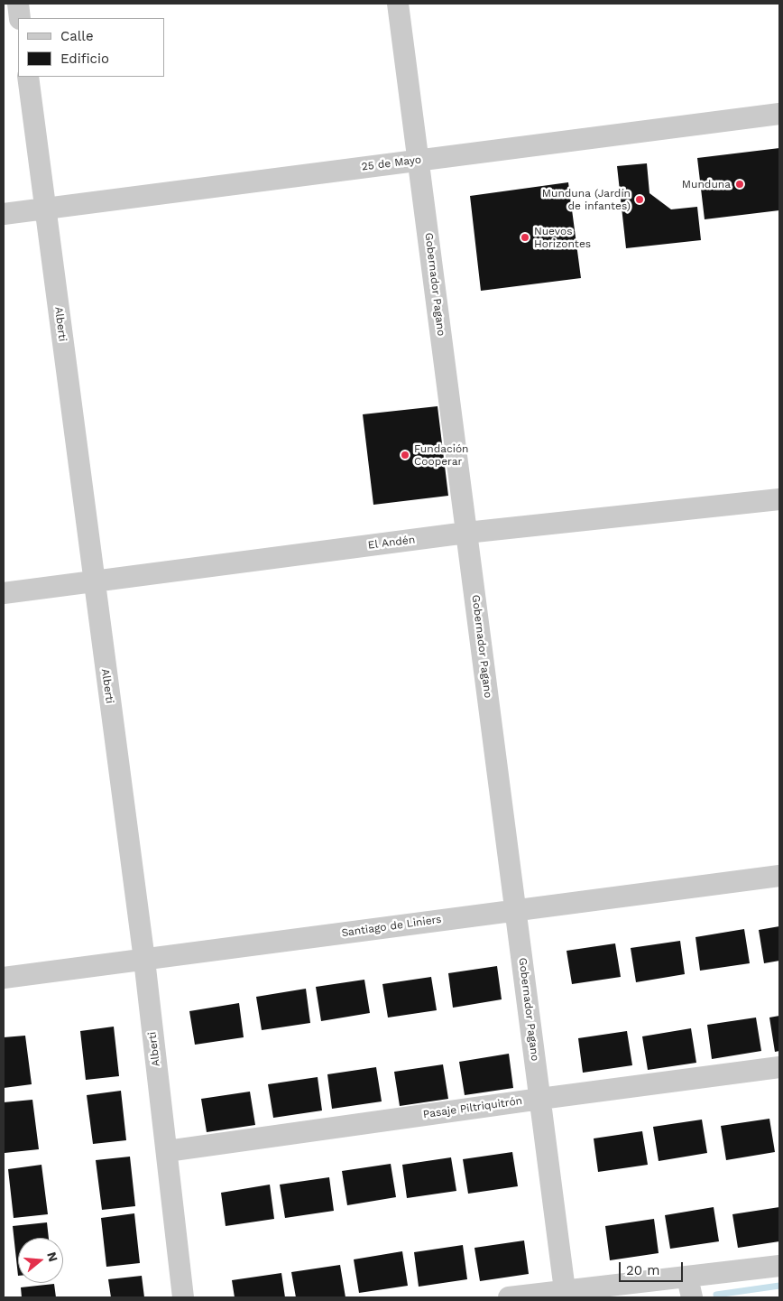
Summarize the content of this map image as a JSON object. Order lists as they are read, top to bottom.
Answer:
{
  "streets": {
    "street": [
      "25 de Mayo",
      "Gobernador Pagano",
      "Alberti",
      "El Andén",
      "Santiago de Liniers",
      "Pasaje Piltriquitrón"
    ]
  },
  "crossings": [
    ["25 de Mayo", "Gobernador Pagano"],
    ["25 de Mayo", "Alberti"],
    ["Gobernador Pagano", "El Andén"],
    ["Gobernador Pagano", "Santiago de Liniers"],
    ["Gobernador Pagano", "Pasaje Piltriquitrón"],
    ["Alberti", "El Andén"],
    ["Alberti", "Santiago de Liniers"],
    ["Alberti", "Pasaje Piltriquitrón"]
  ],
  "places": [
    "Munduna",
    "Munduna (Jardín de infantes)",
    "Nuevos Horizontes",
    "Fundación Cooperar"
  ],
  "legend": ["Calle", "Edificio"],
  "scale_bar": "20 m",
  "north": "right"
}
